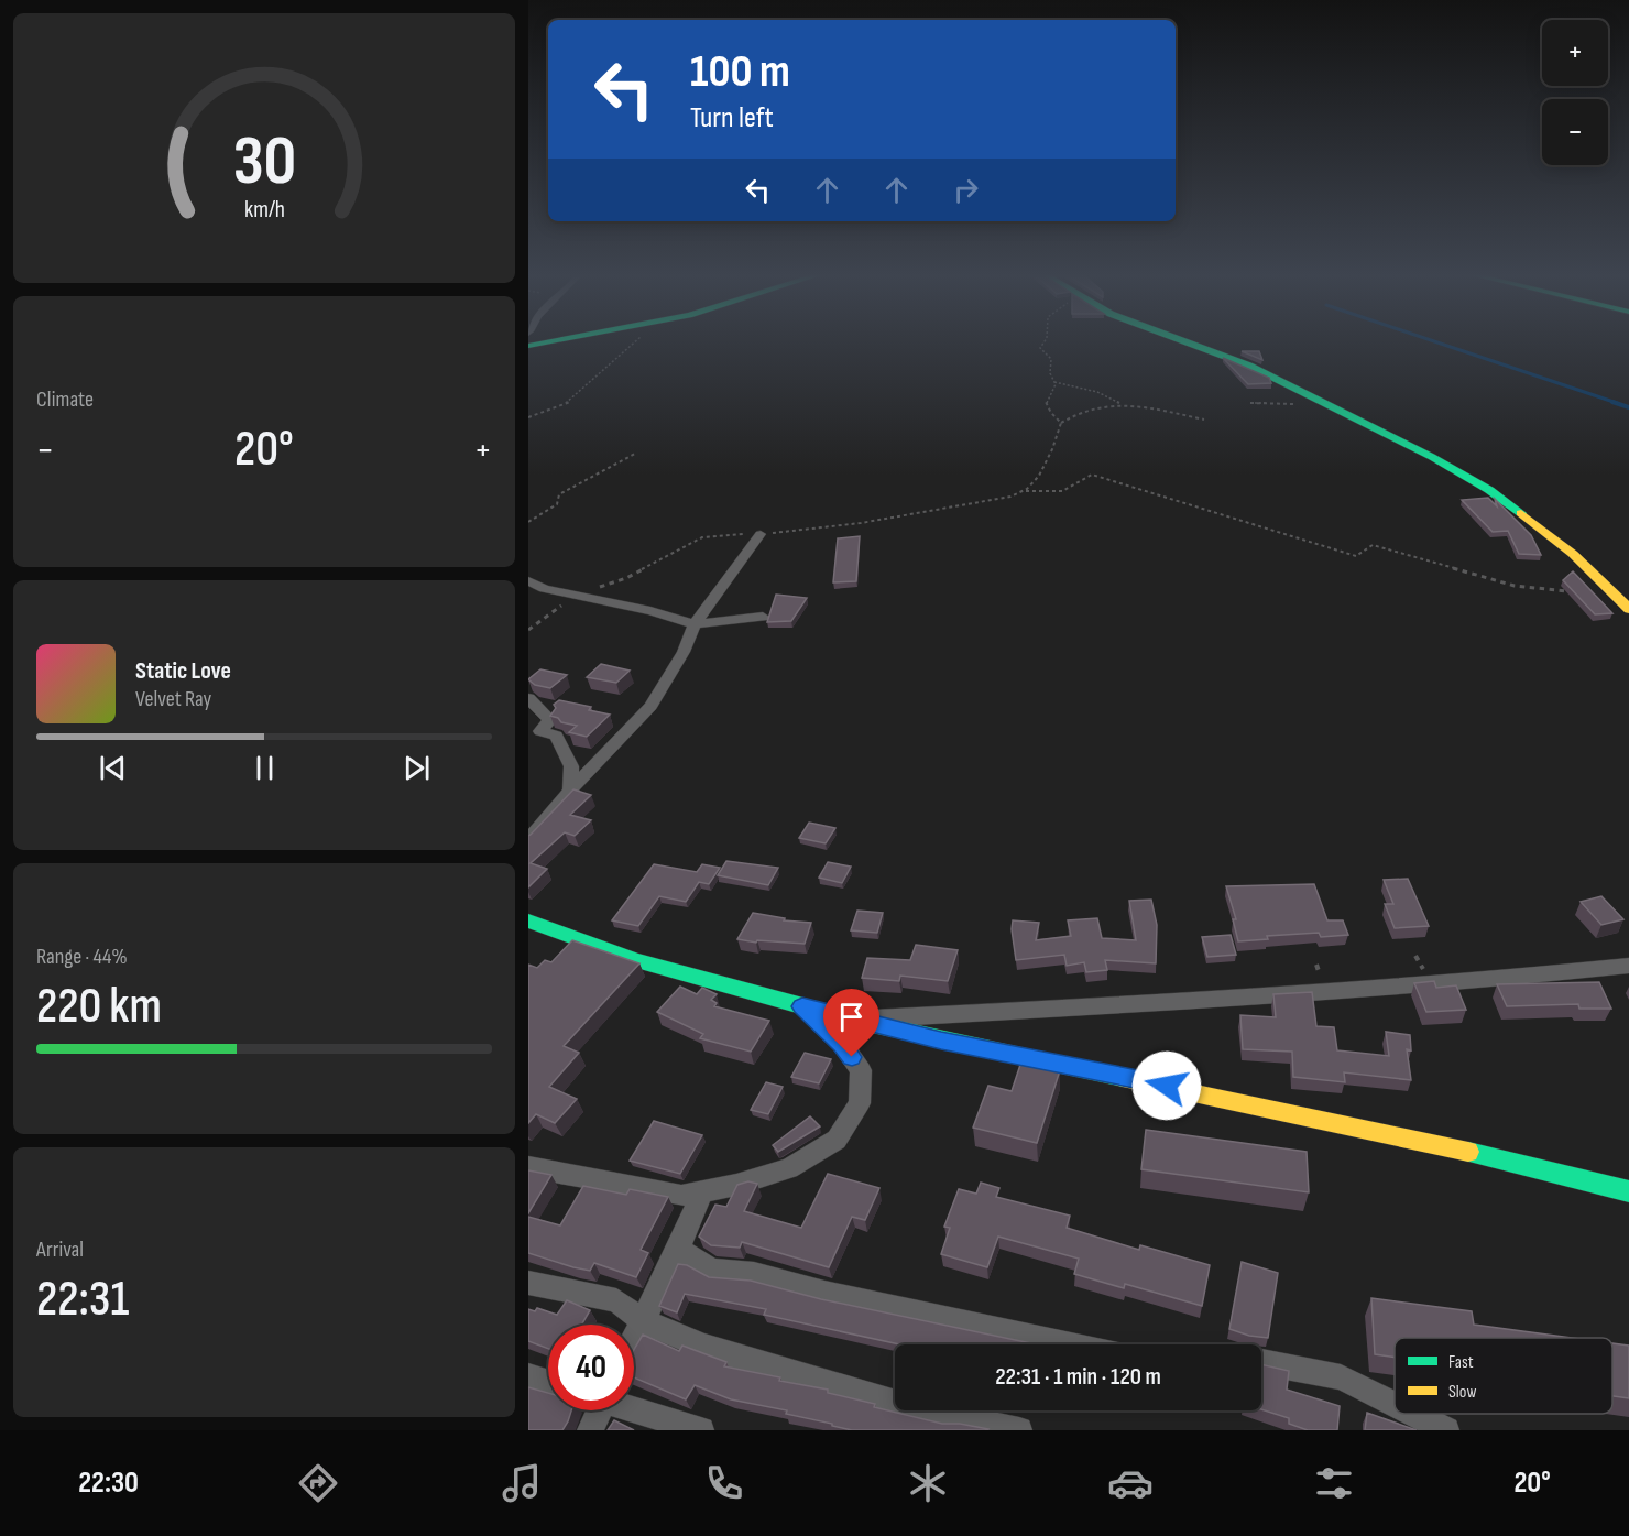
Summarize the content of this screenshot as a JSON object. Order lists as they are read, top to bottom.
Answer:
{
  "legend": ["Fast", "Slow"],
  "page": {
    "map_buttons": ["+", "−"],
    "turn": ["100 m", "Turn left"],
    "tile": [
      "Climate",
      ["Range · 44%", "220 km"],
      ["Arrival", "22:31"]
    ],
    "heat": ["−", "20°", "+"],
    "song": ["Static Love", "Velvet Ray"],
    "limit": "40",
    "trip": "22:31 · 1 min · 120 m",
    "tabs": ["22:30", "20°"],
    "gauge": ["30", "km/h"]
  }
}
